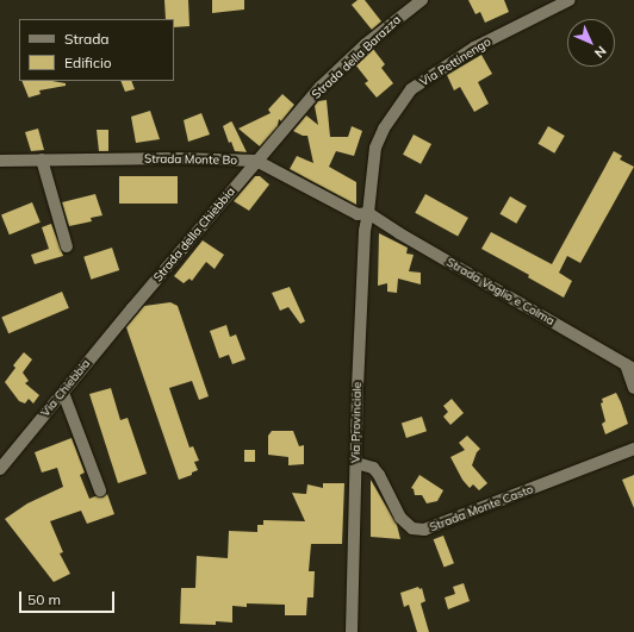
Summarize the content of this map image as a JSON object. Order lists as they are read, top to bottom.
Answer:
{
  "streets": {
    "street": [
      "Strada della Barazza",
      "Via Pettinengo",
      "Strada Monte Bo",
      "Strada della Chiebbia",
      "Strada Vaglio e Colma",
      "Via Chiebbia",
      "Via Provinciale",
      "Strada Monte Casto"
    ]
  },
  "crossings": [
    ["Strada della Barazza", "Strada Monte Bo"],
    ["Strada della Barazza", "Strada della Chiebbia"],
    ["Via Pettinengo", "Strada Monte Bo"],
    ["Via Pettinengo", "Strada Vaglio e Colma"],
    ["Via Pettinengo", "Via Provinciale"],
    ["Strada Monte Bo", "Strada della Chiebbia"],
    ["Strada Monte Bo", "Strada Vaglio e Colma"],
    ["Strada Monte Bo", "Via Provinciale"],
    ["Strada della Chiebbia", "Via Chiebbia"],
    ["Strada Vaglio e Colma", "Via Provinciale"],
    ["Via Provinciale", "Strada Monte Casto"]
  ],
  "legend": ["Strada", "Edificio"],
  "scale_bar": "50 m",
  "north": "bottom right"
}
